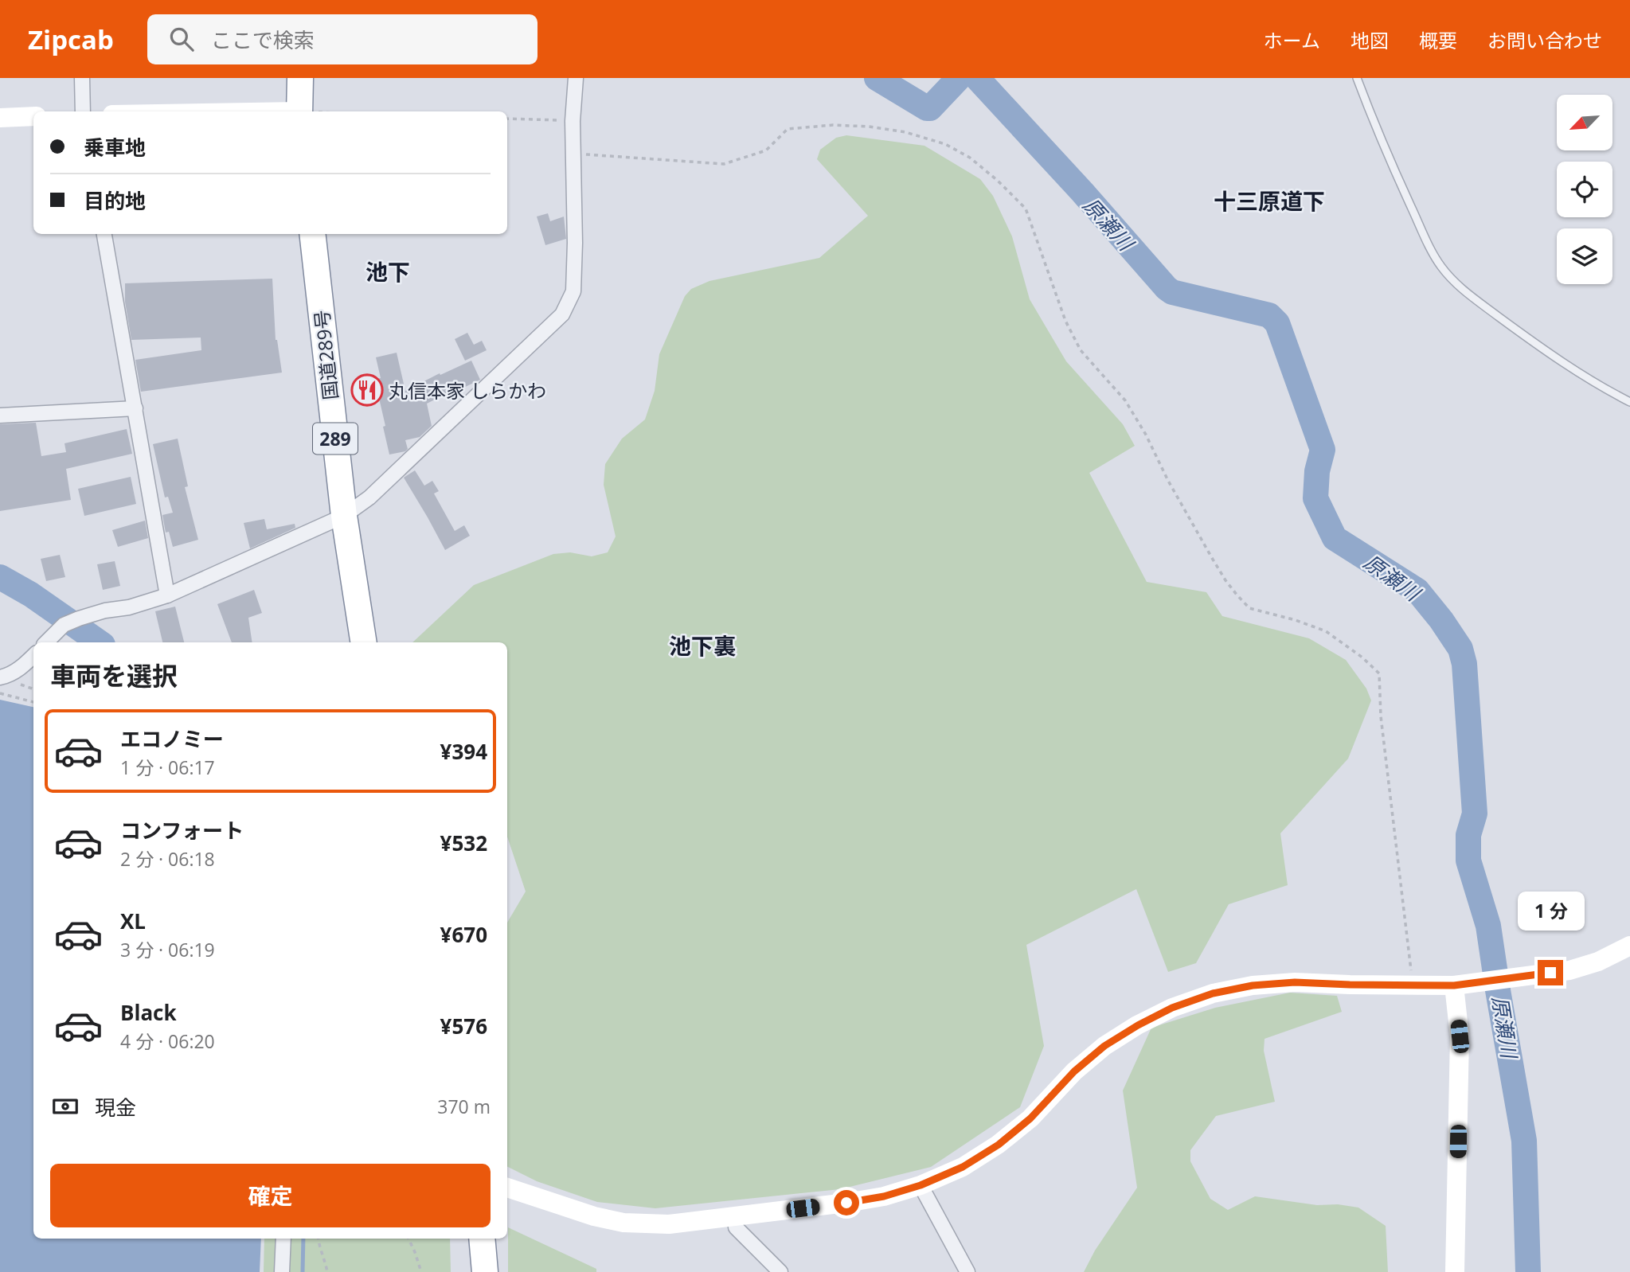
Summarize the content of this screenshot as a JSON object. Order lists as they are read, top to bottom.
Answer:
{
  "streets": {
    "highway": ["国道289号", "289"]
  },
  "districts": ["十三原道下", "池下", "池下裏"],
  "water": ["原瀬川"],
  "places": {
    "restaurant": ["丸信本家 しらかわ"]
  },
  "north": "bottom left",
  "page": {
    "header": "Zipcab",
    "search": "ここで検索",
    "nav": [
      "ホーム",
      "地図",
      "概要",
      "お問い合わせ"
    ],
    "banner": ["乗車地", "目的地"],
    "heading": "車両を選択",
    "list": [
      {
        "name": "エコノミー",
        "note": "1 分 · 06:17",
        "value": "¥394"
      },
      {
        "name": "コンフォート",
        "note": "2 分 · 06:18",
        "value": "¥532"
      },
      {
        "name": "XL",
        "note": "3 分 · 06:19",
        "value": "¥670"
      },
      {
        "name": "Black",
        "note": "4 分 · 06:20",
        "value": "¥576"
      }
    ],
    "bubble": "1 分",
    "pay": ["現金", "370 m"],
    "buttons": "確定"
  }
}
